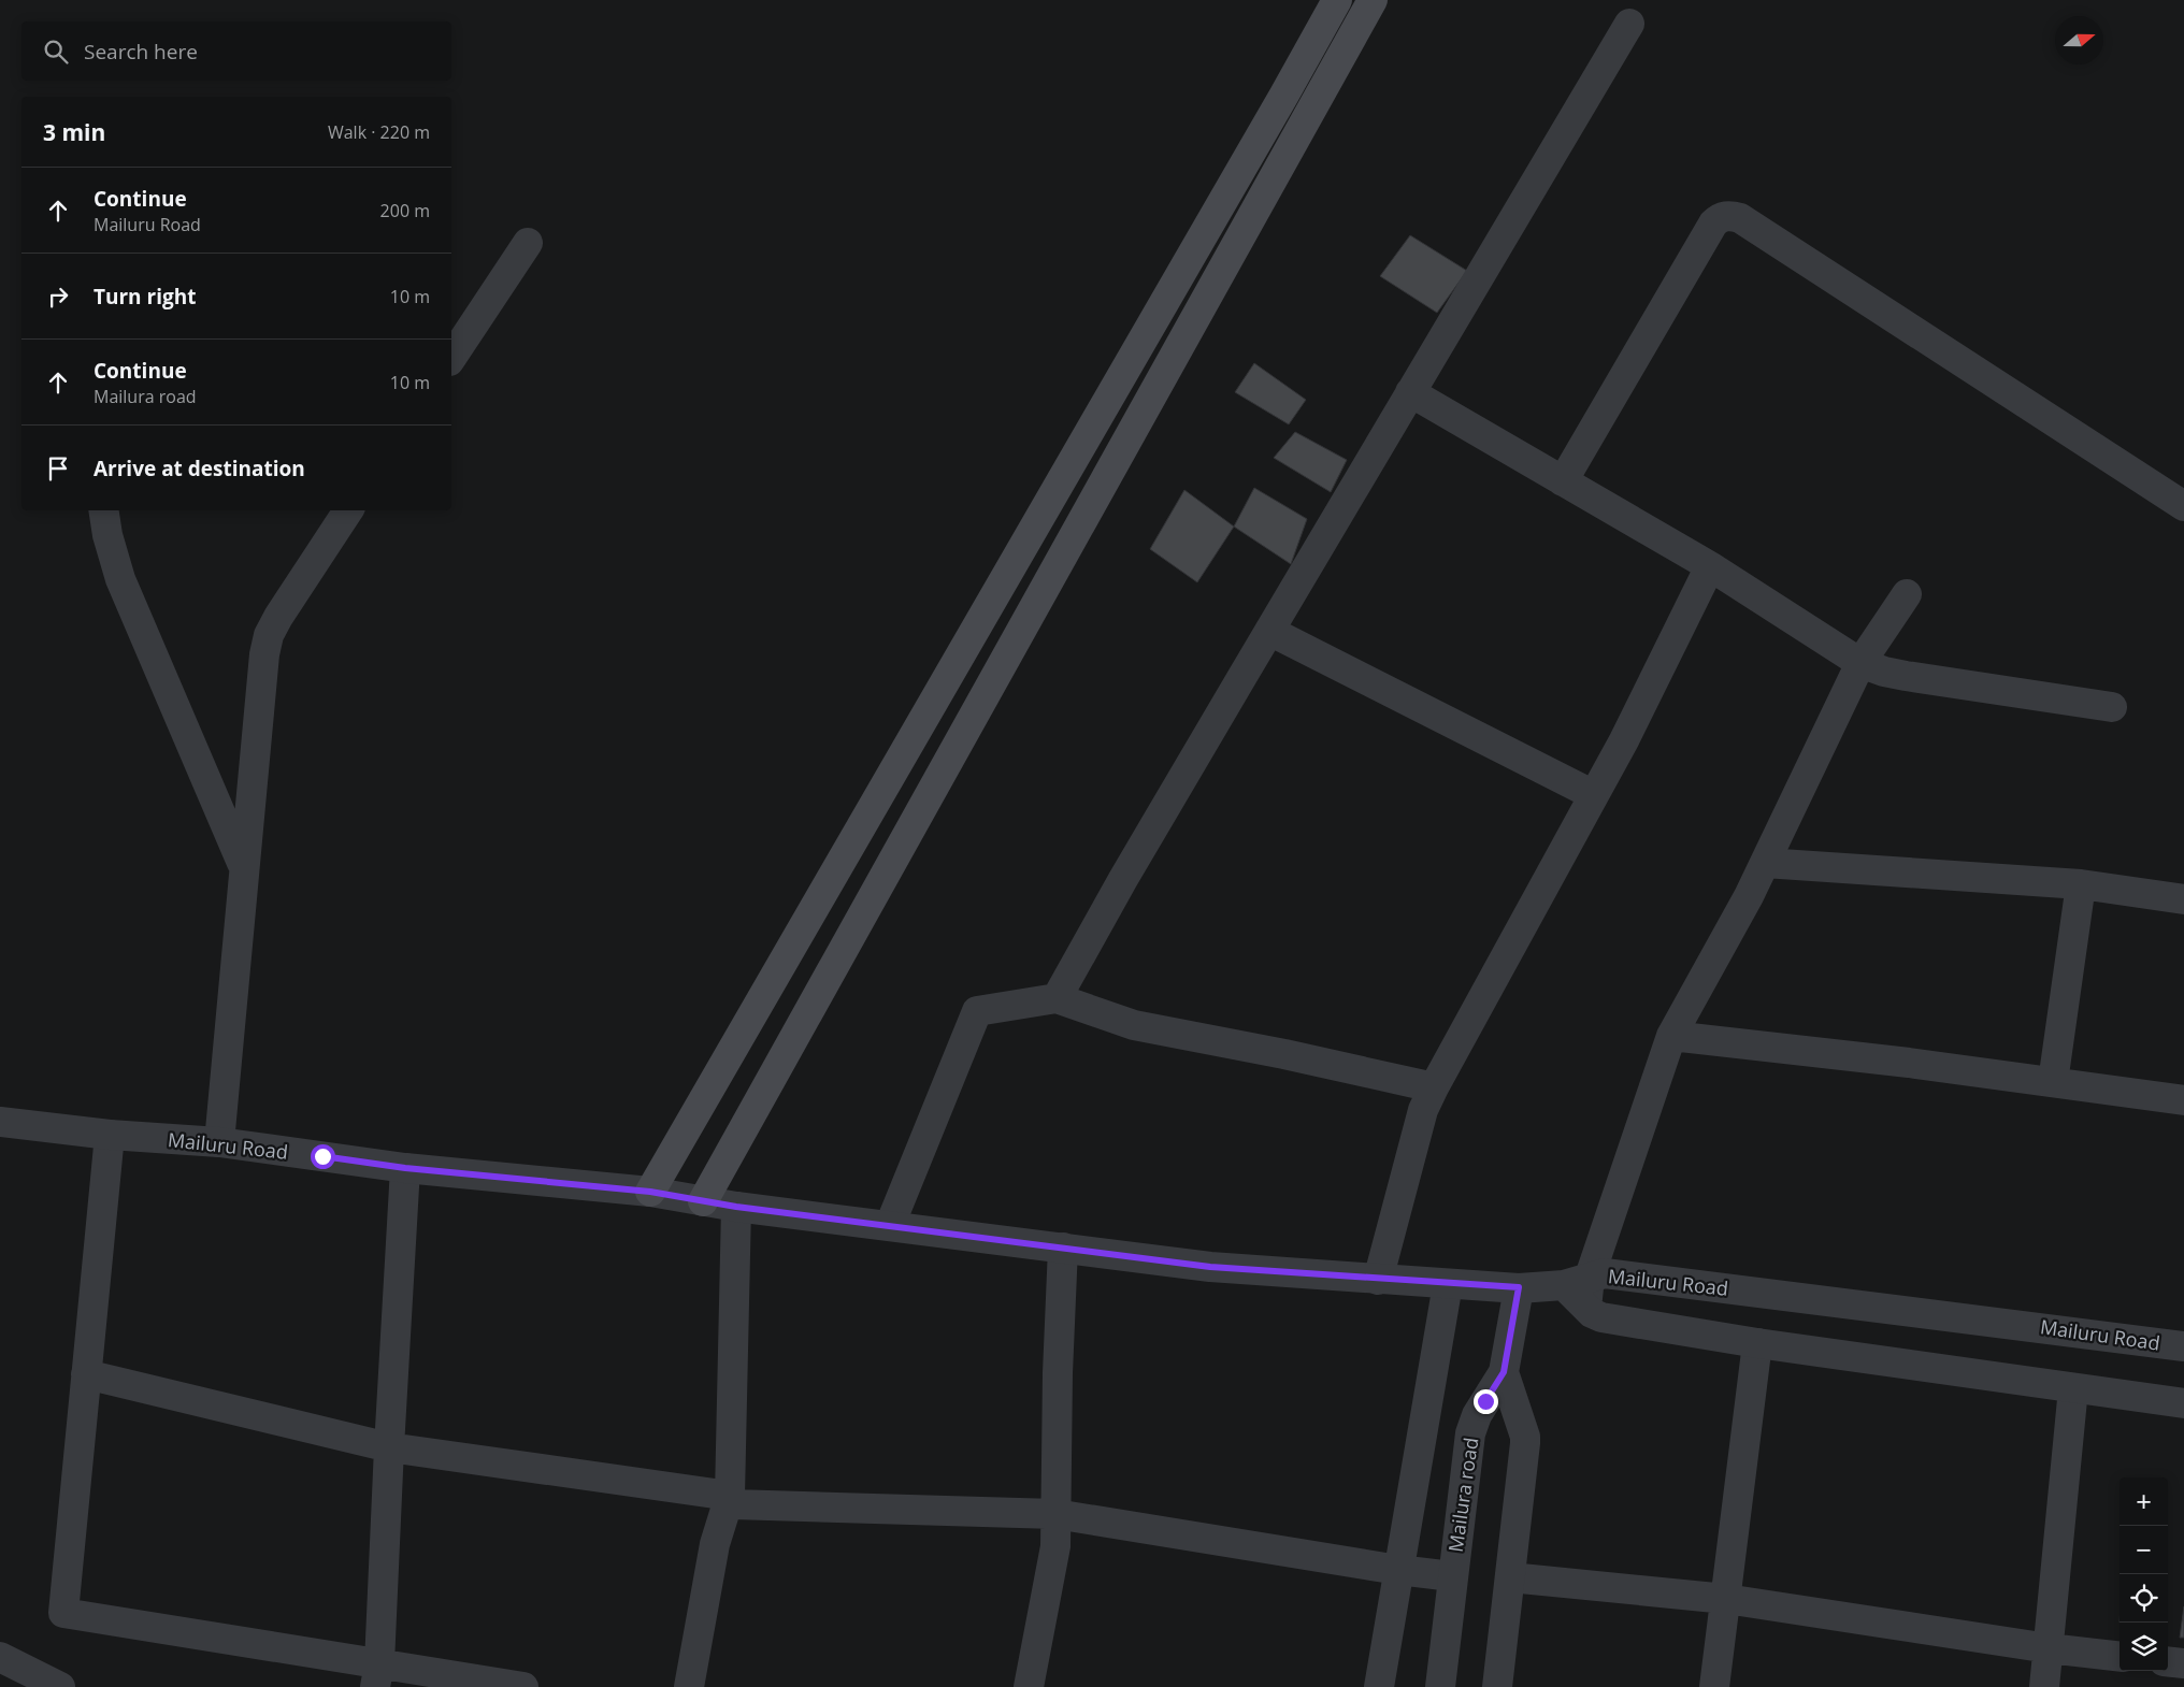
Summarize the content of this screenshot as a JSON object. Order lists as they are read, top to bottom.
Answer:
{
  "streets": {
    "street": ["Mailuru Road", "Mailura road"]
  },
  "north": "right",
  "page": {
    "search": "Search here",
    "heading": ["3 min", "Walk · 220 m"],
    "list": [
      ["Continue", "Mailuru Road", "200 m"],
      ["Turn right", "10 m"],
      ["Continue", "Mailura road", "10 m"],
      "Arrive at destination"
    ],
    "map_buttons": ["+", "−"]
  }
}
